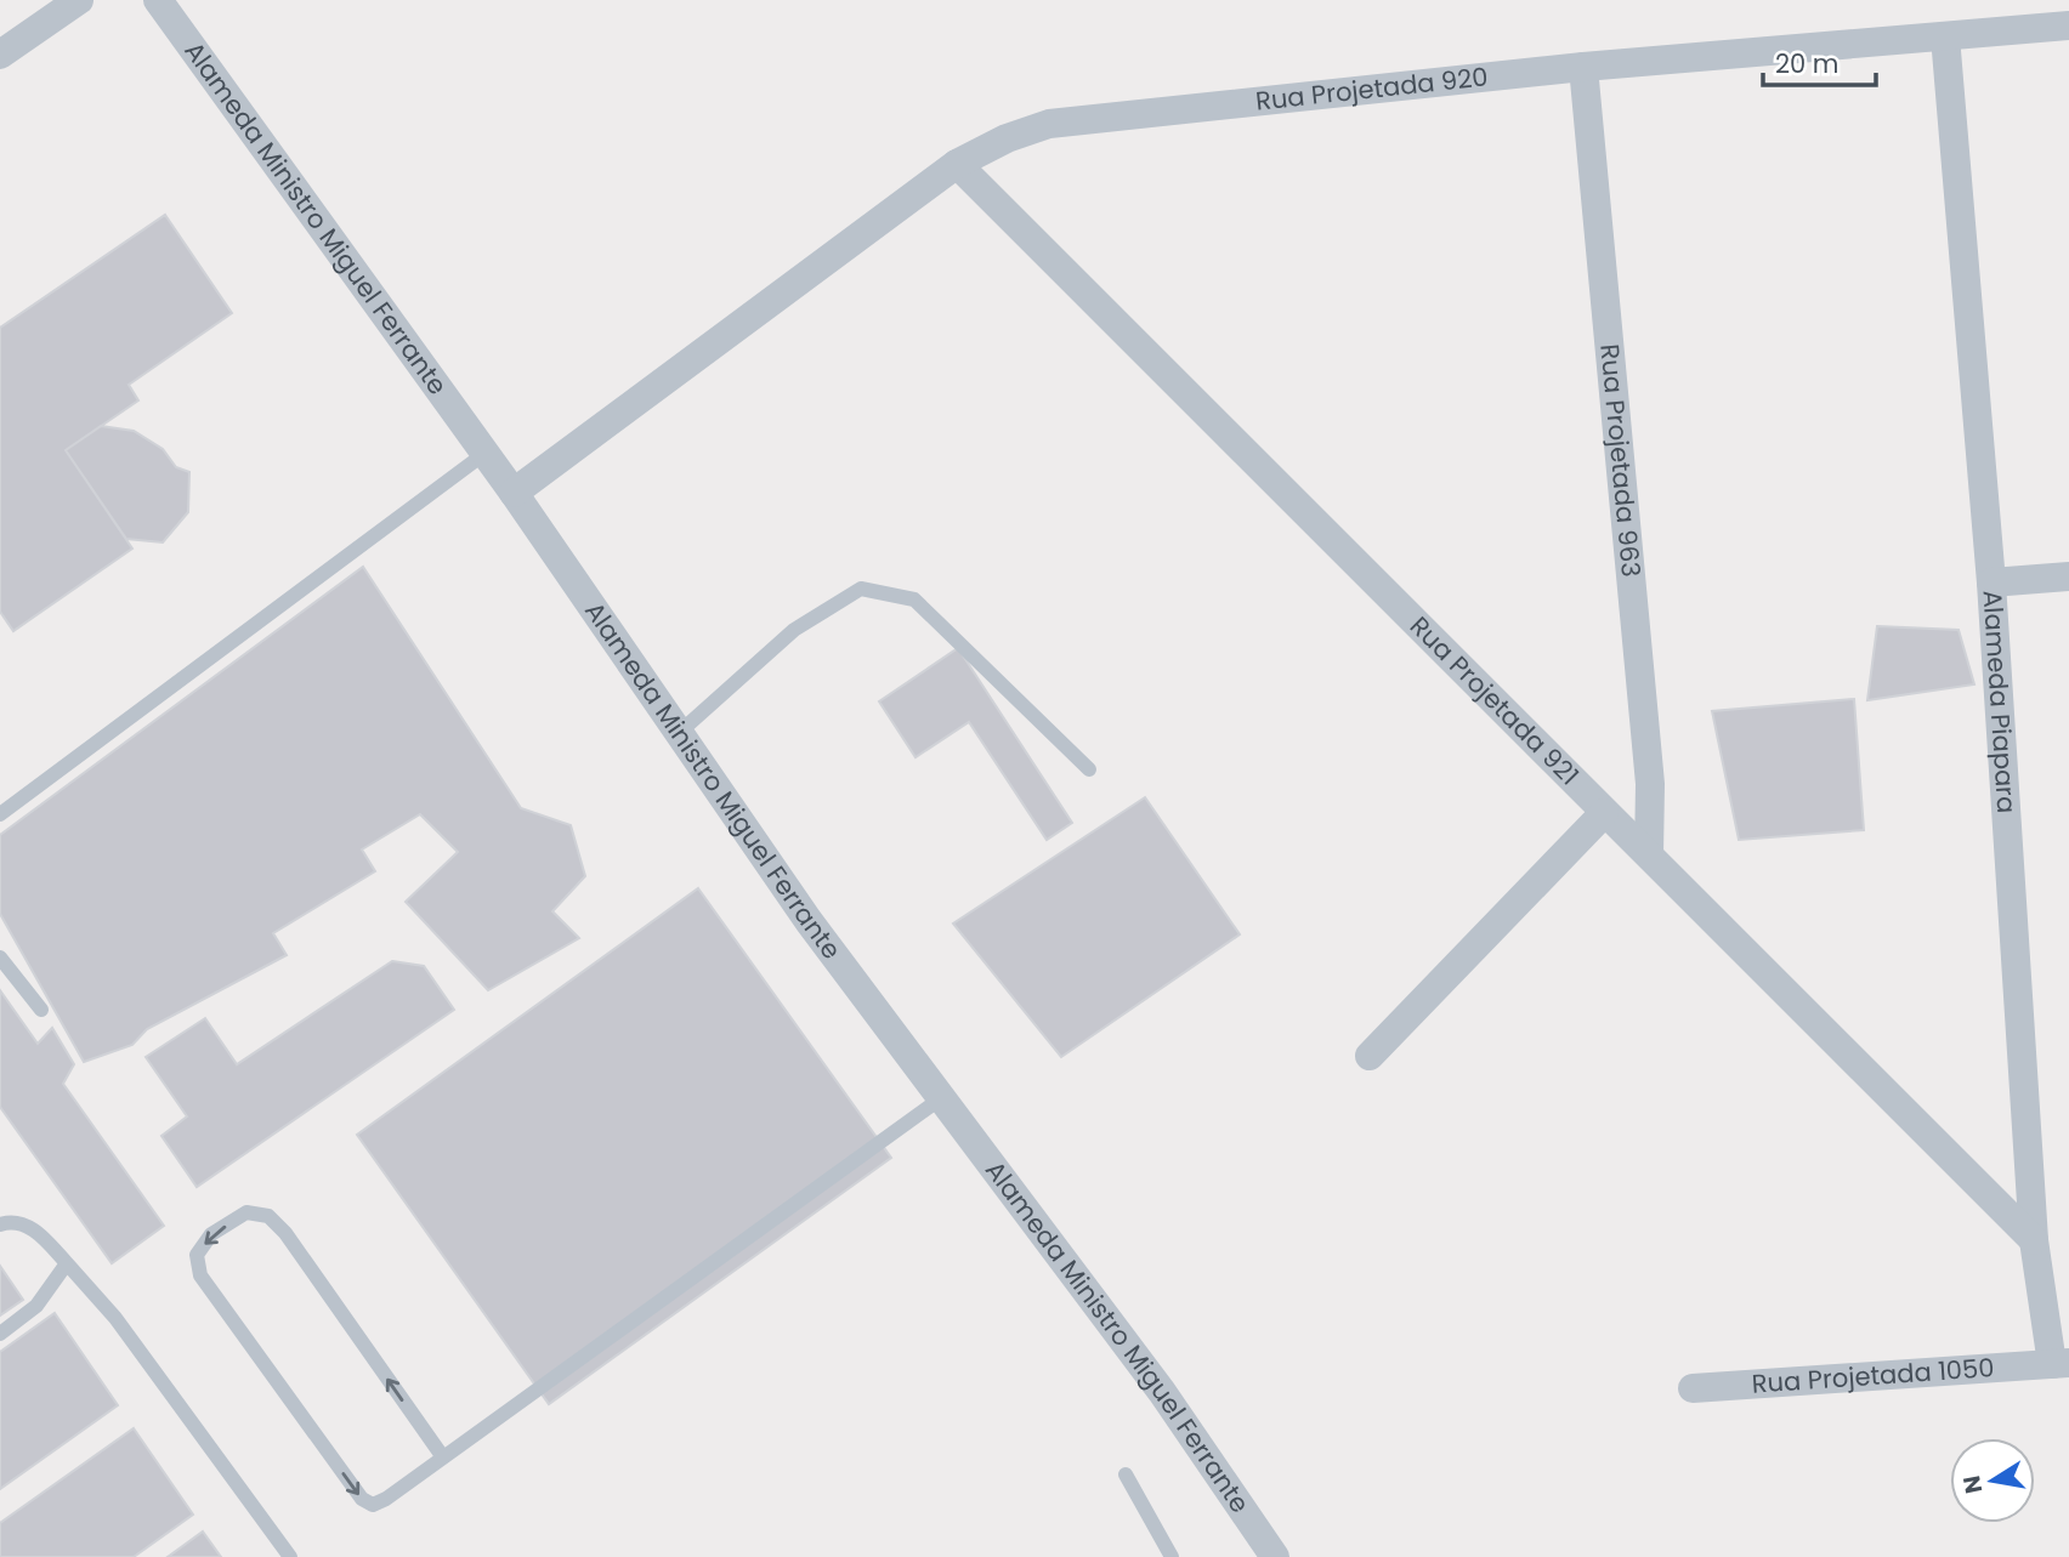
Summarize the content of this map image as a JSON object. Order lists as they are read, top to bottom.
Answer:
{
  "streets": {
    "street": [
      "Rua Projetada 920",
      "Alameda Ministro Miguel Ferrante",
      "Rua Projetada 963",
      "Alameda Piapara",
      "Rua Projetada 921",
      "Rua Projetada 1050"
    ]
  },
  "crossings": [
    ["Rua Projetada 920", "Alameda Ministro Miguel Ferrante"],
    ["Rua Projetada 920", "Rua Projetada 963"],
    ["Rua Projetada 920", "Alameda Piapara"],
    ["Rua Projetada 920", "Rua Projetada 921"],
    ["Rua Projetada 963", "Rua Projetada 921"],
    ["Alameda Piapara", "Rua Projetada 921"],
    ["Alameda Piapara", "Rua Projetada 1050"]
  ],
  "scale_bar": "20 m",
  "north": "left"
}
